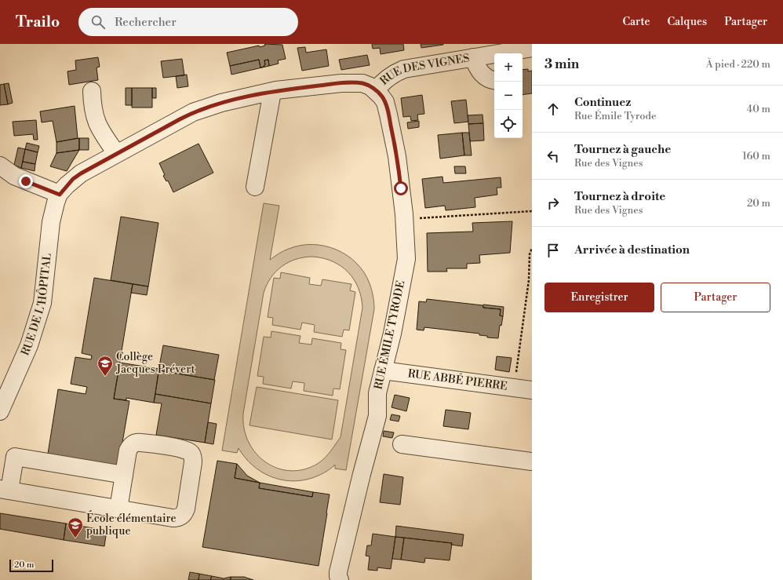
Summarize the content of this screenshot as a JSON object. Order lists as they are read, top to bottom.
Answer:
{
  "streets": {
    "street": [
      "RUE DES VIGNES",
      "RUE DE L'HÔPITAL",
      "RUE ÉMILE TYRODE",
      "RUE ABBÉ PIERRE"
    ]
  },
  "crossings": [
    ["RUE DES VIGNES", "RUE DE L'HÔPITAL"],
    ["RUE DES VIGNES", "RUE ÉMILE TYRODE"],
    ["RUE ÉMILE TYRODE", "RUE ABBÉ PIERRE"]
  ],
  "places": {
    "school or university": ["Collège Jacques Prévert", "École élémentaire publique"]
  },
  "scale_bar": "20 m",
  "page": {
    "header": "Trailo",
    "search": "Rechercher",
    "nav": ["Carte", "Calques", "Partager"],
    "heading": ["3 min", "À pied · 220 m"],
    "map_buttons": ["+", "−"],
    "list": [
      ["Continuez", "Rue Émile Tyrode", "40 m"],
      ["Tournez à gauche", "Rue des Vignes", "160 m"],
      ["Tournez à droite", "Rue des Vignes", "20 m"],
      "Arrivée à destination"
    ],
    "buttons": ["Enregistrer", "Partager"],
    "scale": "20 m"
  }
}
